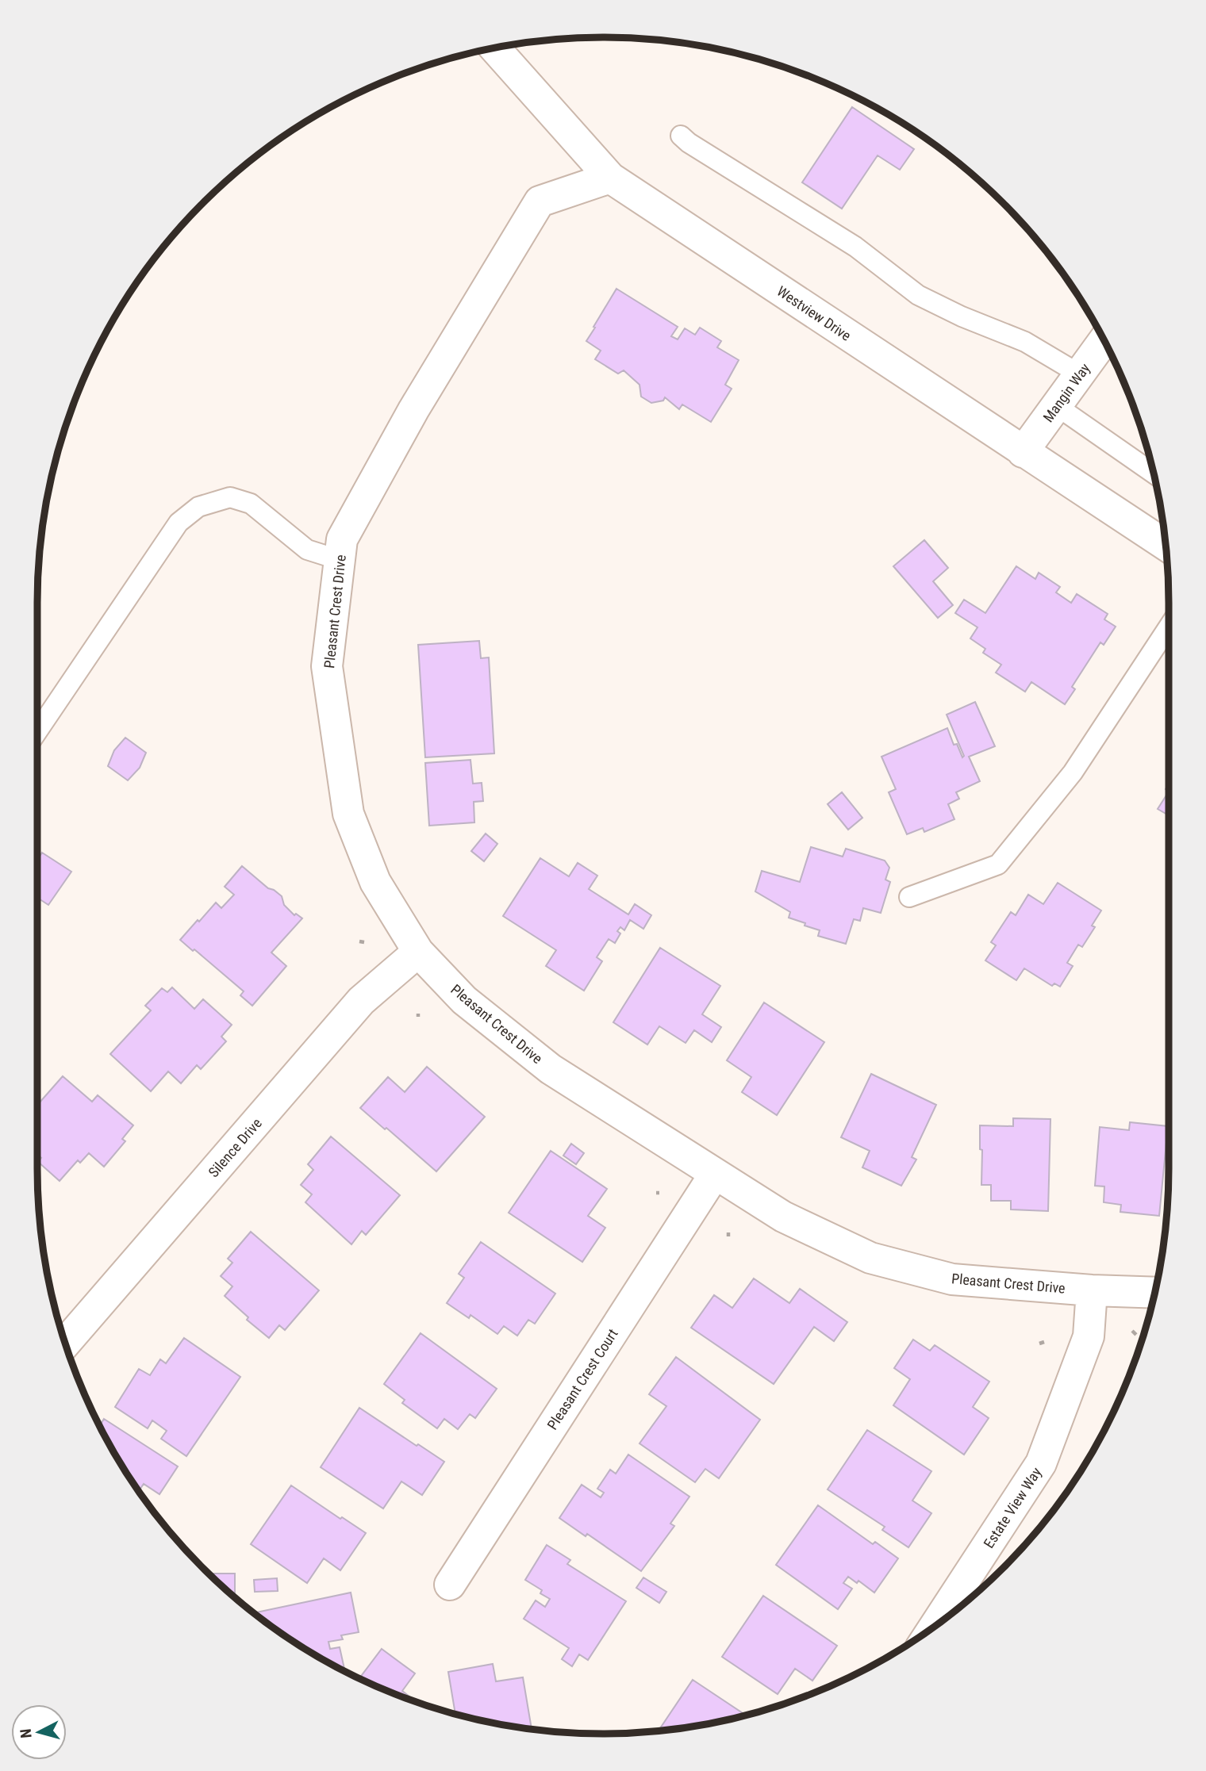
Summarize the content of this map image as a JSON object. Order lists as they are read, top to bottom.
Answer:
{
  "streets": {
    "street": [
      "Westview Drive",
      "Mangin Way",
      "Pleasant Crest Drive",
      "Silence Drive",
      "Pleasant Crest Court",
      "Estate View Way"
    ]
  },
  "crossings": [
    ["Westview Drive", "Mangin Way"],
    ["Westview Drive", "Pleasant Crest Drive"],
    ["Pleasant Crest Drive", "Silence Drive"],
    ["Pleasant Crest Drive", "Pleasant Crest Court"],
    ["Pleasant Crest Drive", "Estate View Way"]
  ],
  "north": "left"
}
